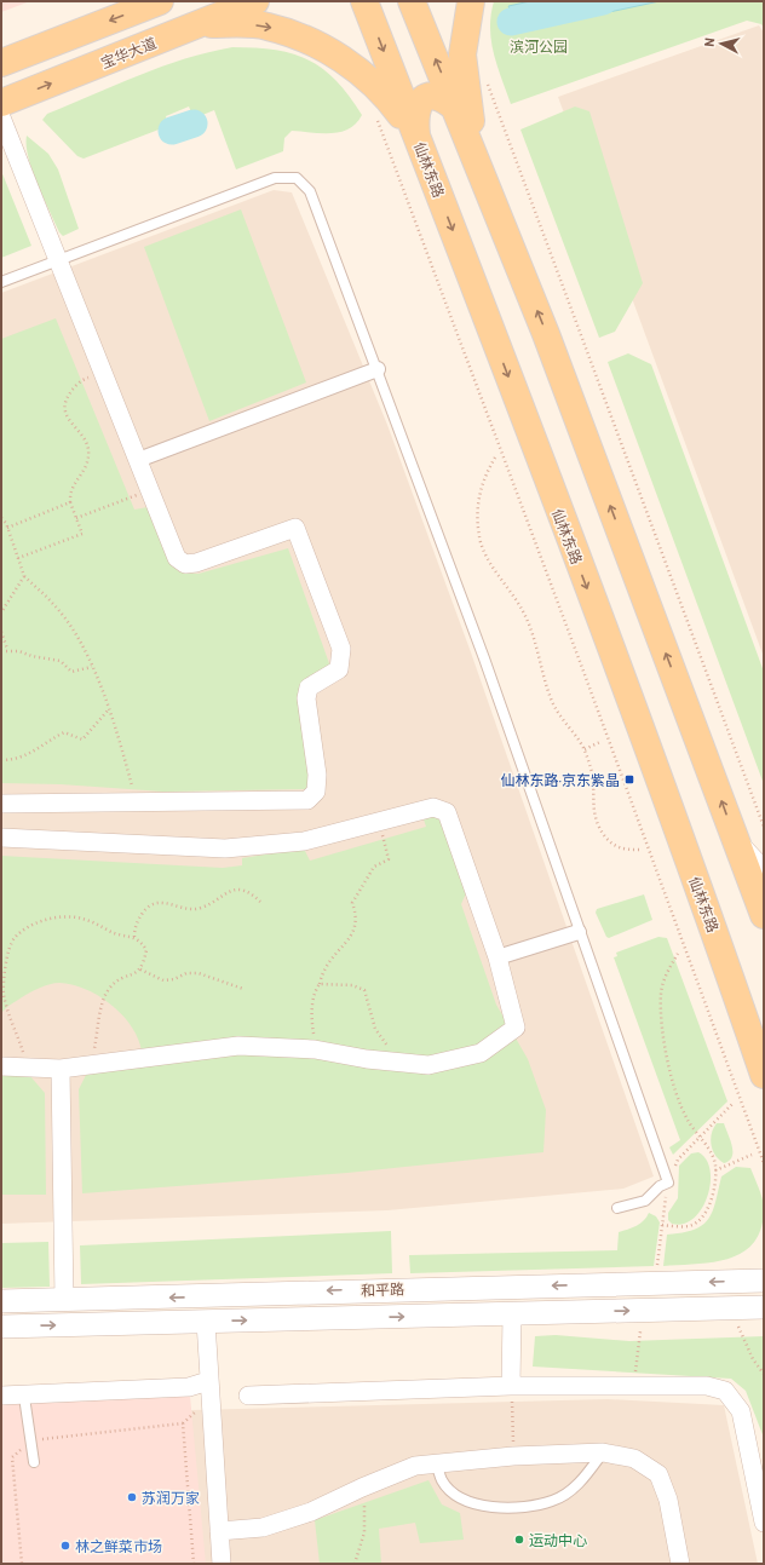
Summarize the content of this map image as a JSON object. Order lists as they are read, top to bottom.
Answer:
{
  "streets": {
    "main road": ["宝华大道", "仙林东路"],
    "street": ["和平路"]
  },
  "parks": ["滨河公园"],
  "places": {
    "transit": ["仙林东路·京东紫晶"],
    "other": ["苏润万家", "运动中心", "林之鲜菜市场"]
  },
  "north": "left"
}
